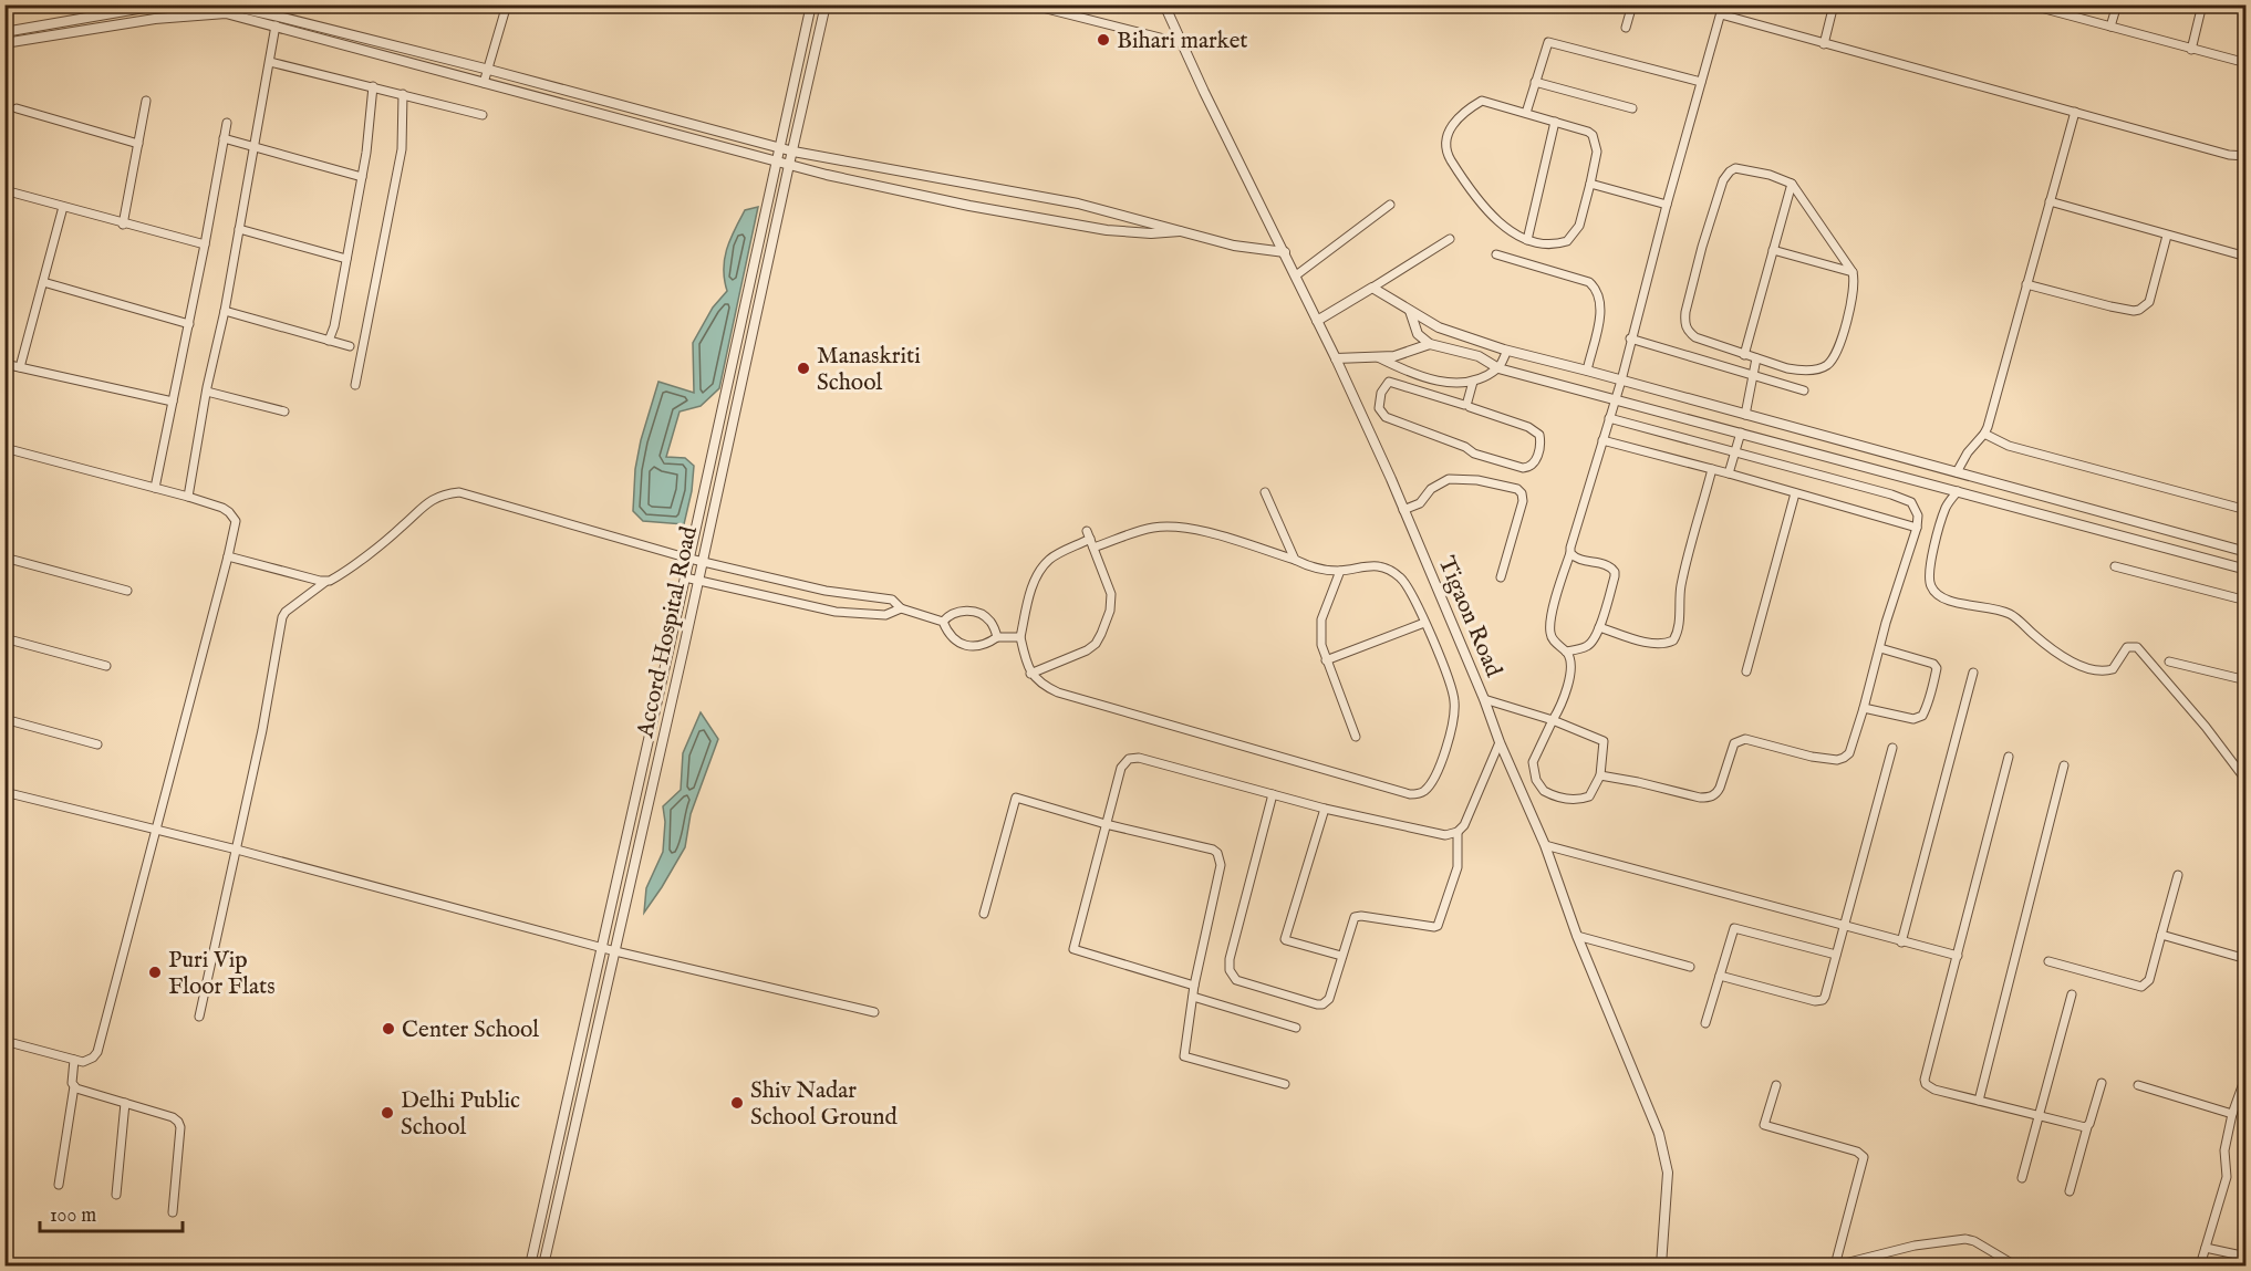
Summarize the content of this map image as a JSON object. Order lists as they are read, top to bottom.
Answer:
{
  "streets": {
    "street": ["Tigaon Road", "Accord Hospital Road"]
  },
  "places": [
    "Bihari market",
    "Manaskriti School",
    "Puri Vip Floor Flats",
    "Center School",
    "Shiv Nadar School Ground",
    "Delhi Public School"
  ],
  "scale_bar": "100 m"
}
